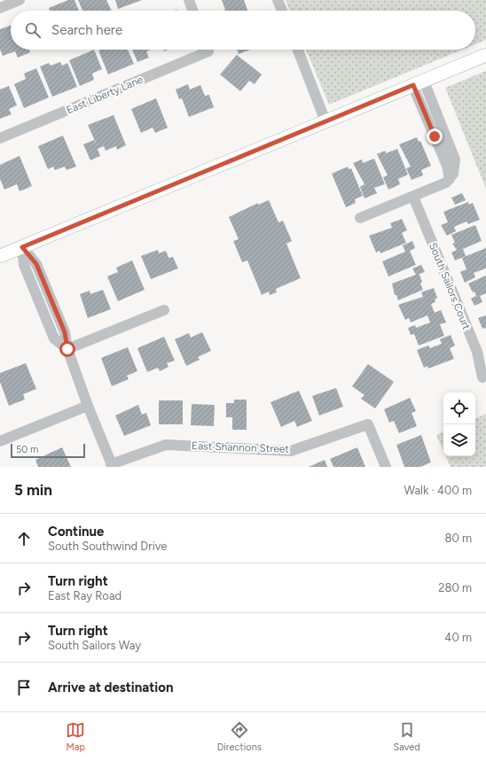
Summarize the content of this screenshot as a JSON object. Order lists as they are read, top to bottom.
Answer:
{
  "streets": {
    "street": ["East Liberty Lane", "South Sailors Court", "East Shannon Street"]
  },
  "scale_bar": "50 m",
  "page": {
    "search": "Search here",
    "scale": "50 m",
    "heading": ["5 min", "Walk · 400 m"],
    "list": [
      ["Continue", "South Southwind Drive", "80 m"],
      ["Turn right", "East Ray Road", "280 m"],
      ["Turn right", "South Sailors Way", "40 m"],
      "Arrive at destination"
    ],
    "nav": ["Map", "Directions", "Saved"]
  }
}
